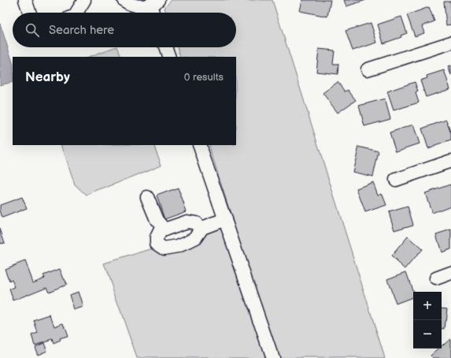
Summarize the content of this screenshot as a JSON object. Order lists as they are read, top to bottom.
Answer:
{
  "page": {
    "search": "Search here",
    "heading": ["Nearby", "0 results"],
    "map_buttons": ["+", "−"]
  }
}
